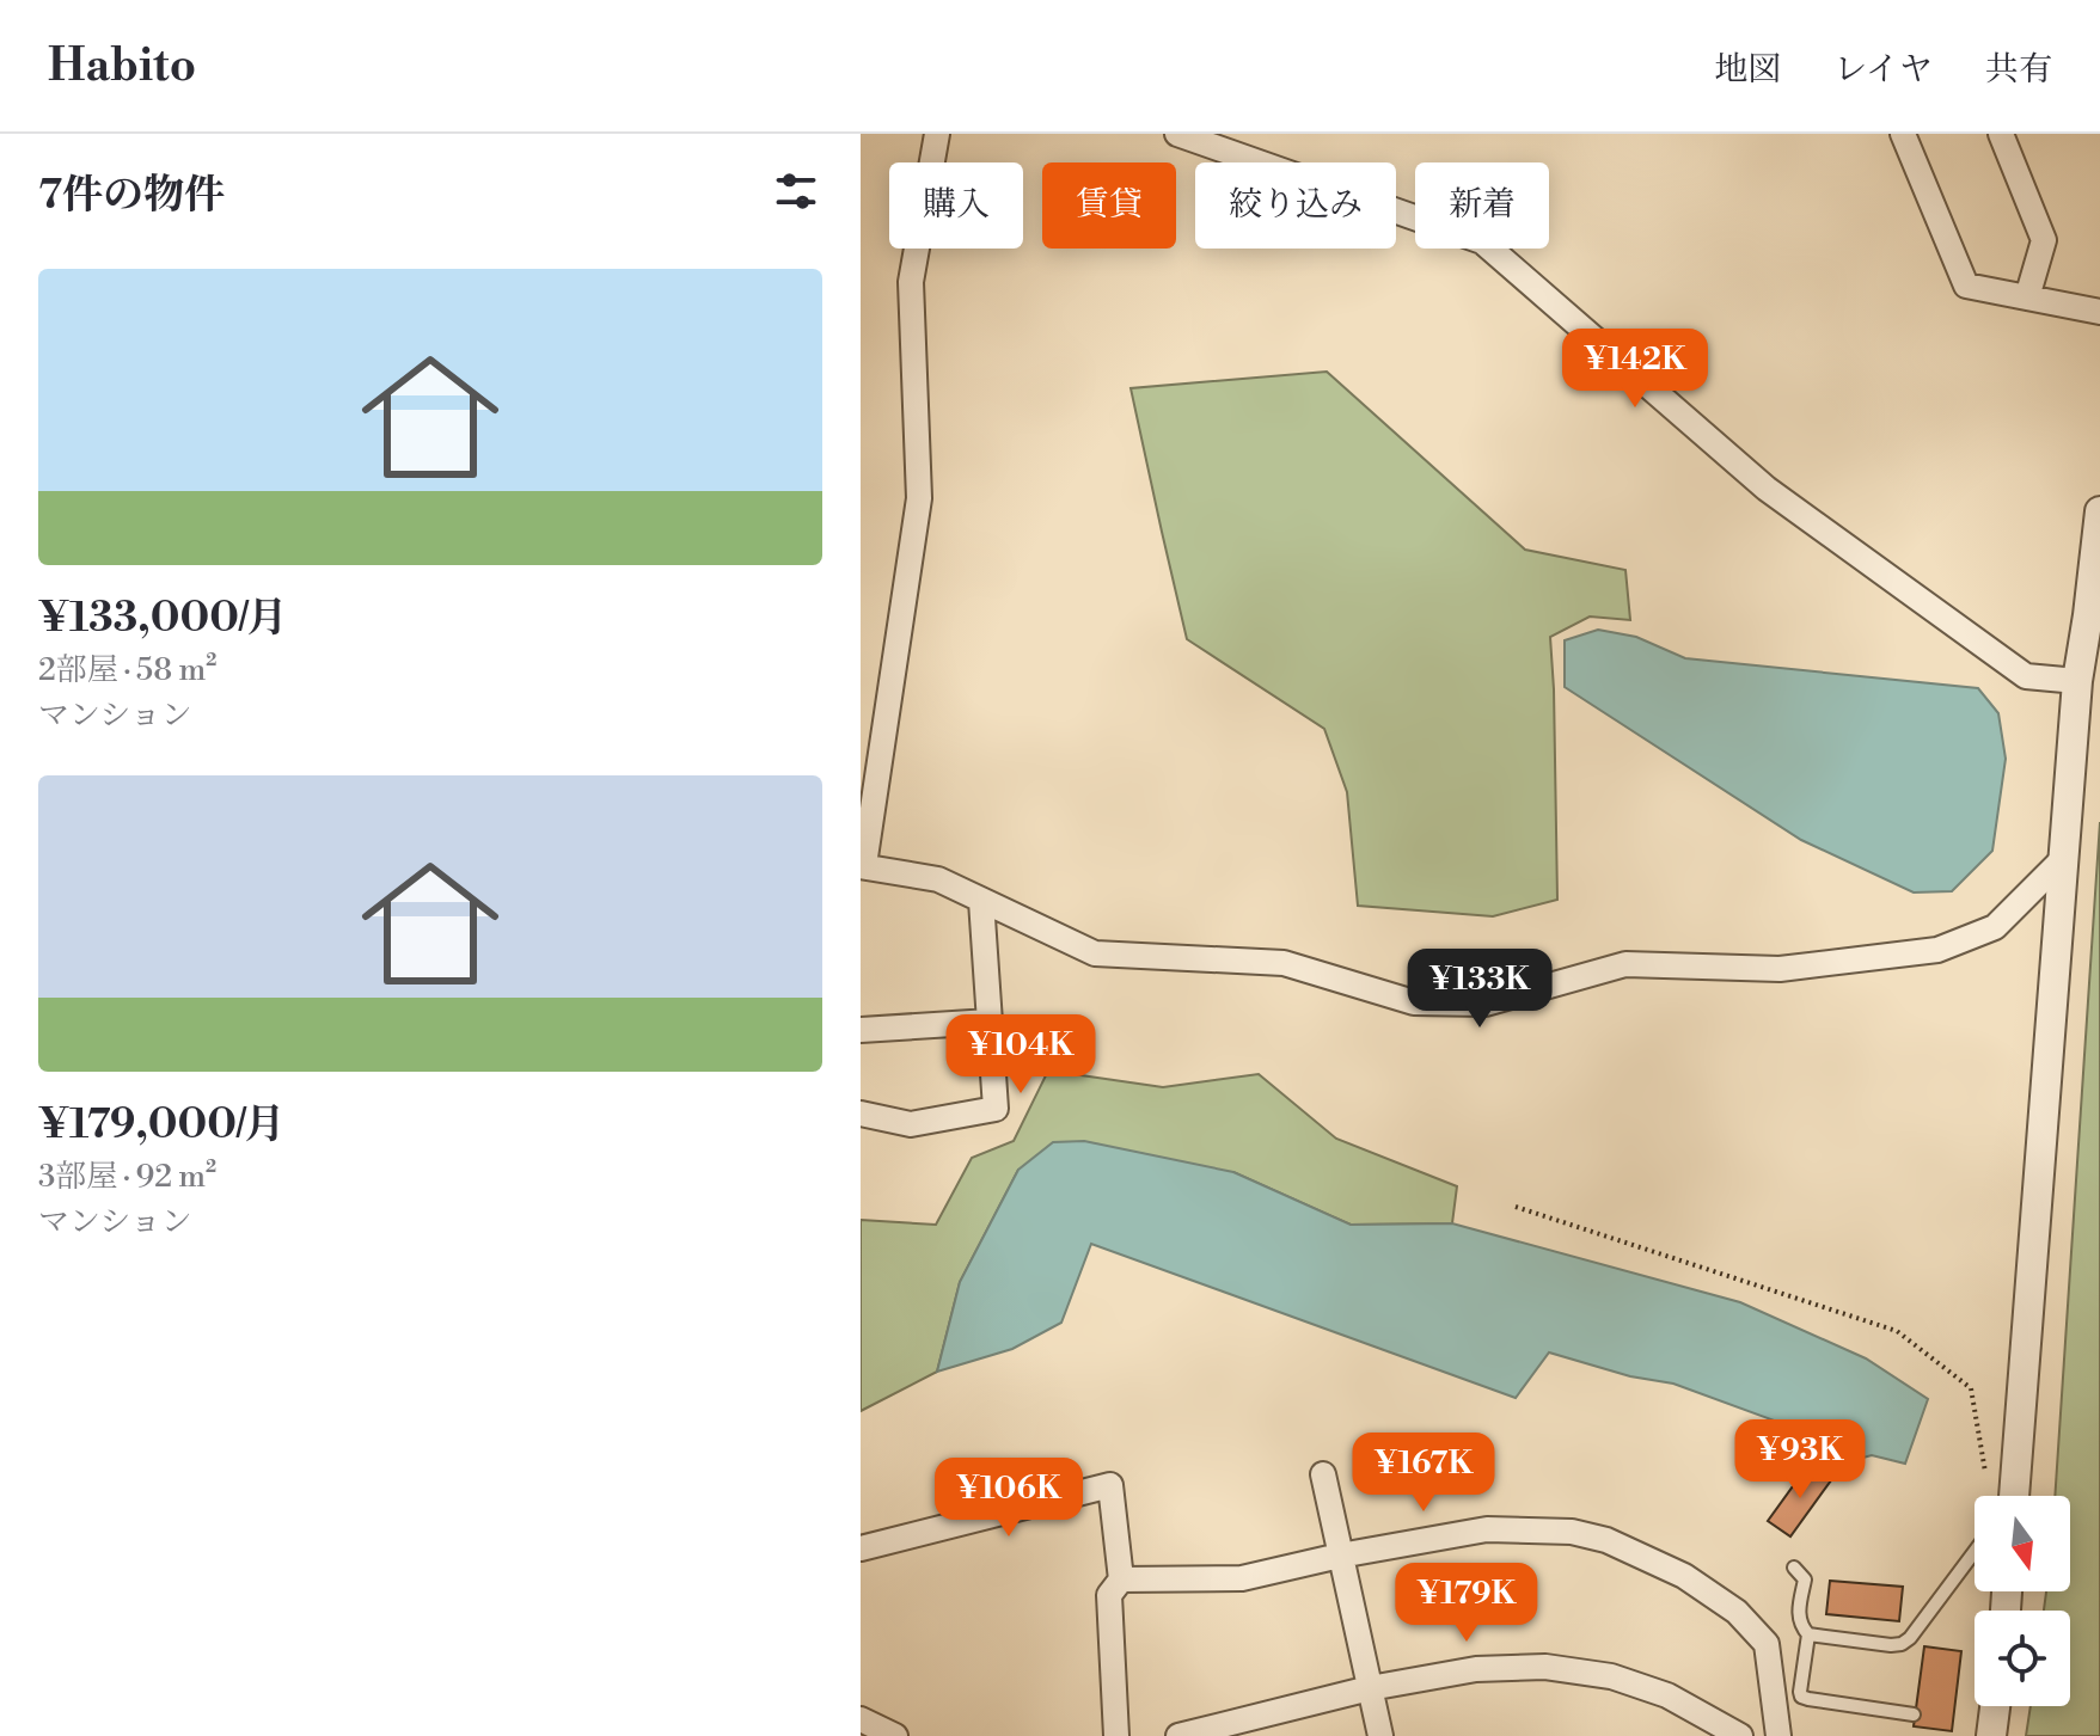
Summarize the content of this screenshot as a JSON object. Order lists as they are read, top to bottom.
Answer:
{
  "north": "bottom",
  "page": {
    "header": "Habito",
    "nav": ["地図", "レイヤ", "共有"],
    "heading": "7件の物件",
    "chip": [
      "購入",
      "賃貸",
      "絞り込み",
      "新着"
    ],
    "list": [
      {
        "name": "¥133,000/月",
        "note": "2部屋 · 58 m² · マンション"
      },
      {
        "name": "¥179,000/月",
        "note": "3部屋 · 92 m² · マンション"
      }
    ],
    "price": [
      "¥142K",
      "¥133K",
      "¥104K",
      "¥93K",
      "¥167K",
      "¥106K",
      "¥179K"
    ]
  }
}
